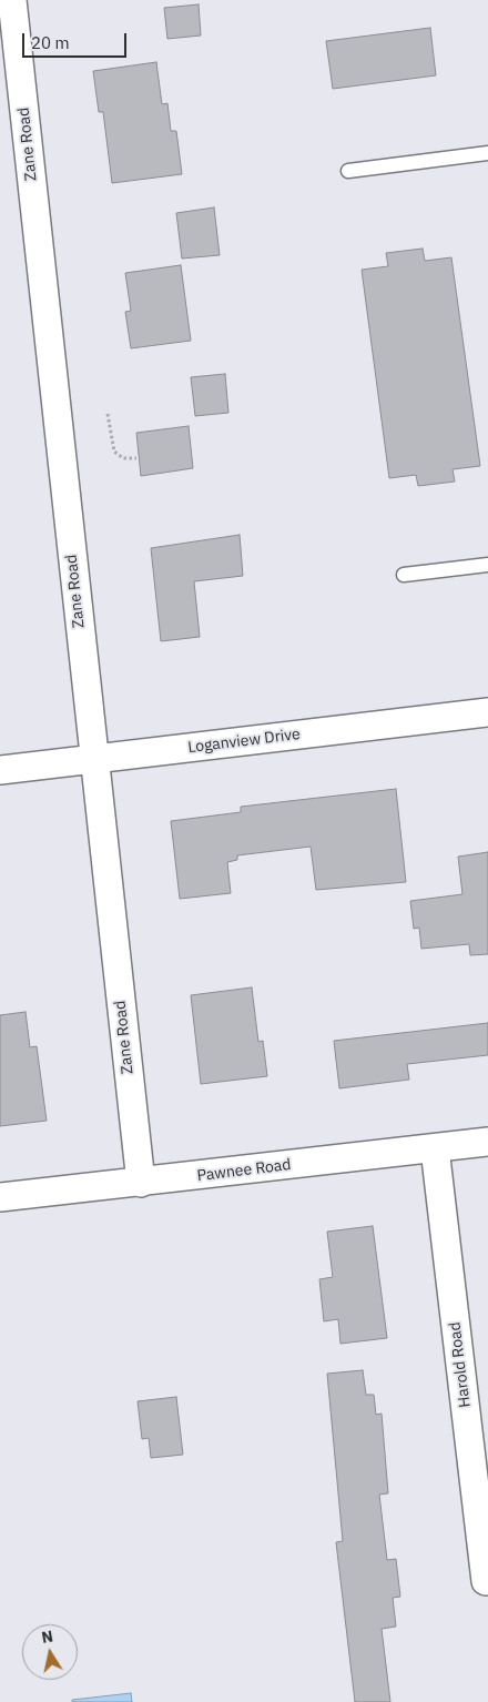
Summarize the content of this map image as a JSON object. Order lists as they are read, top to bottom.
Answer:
{
  "streets": {
    "street": [
      "Zane Road",
      "Loganview Drive",
      "Pawnee Road",
      "Harold Road"
    ]
  },
  "crossings": [
    ["Zane Road", "Loganview Drive"],
    ["Zane Road", "Pawnee Road"],
    ["Pawnee Road", "Harold Road"]
  ],
  "scale_bar": "20 m",
  "north": "top"
}
